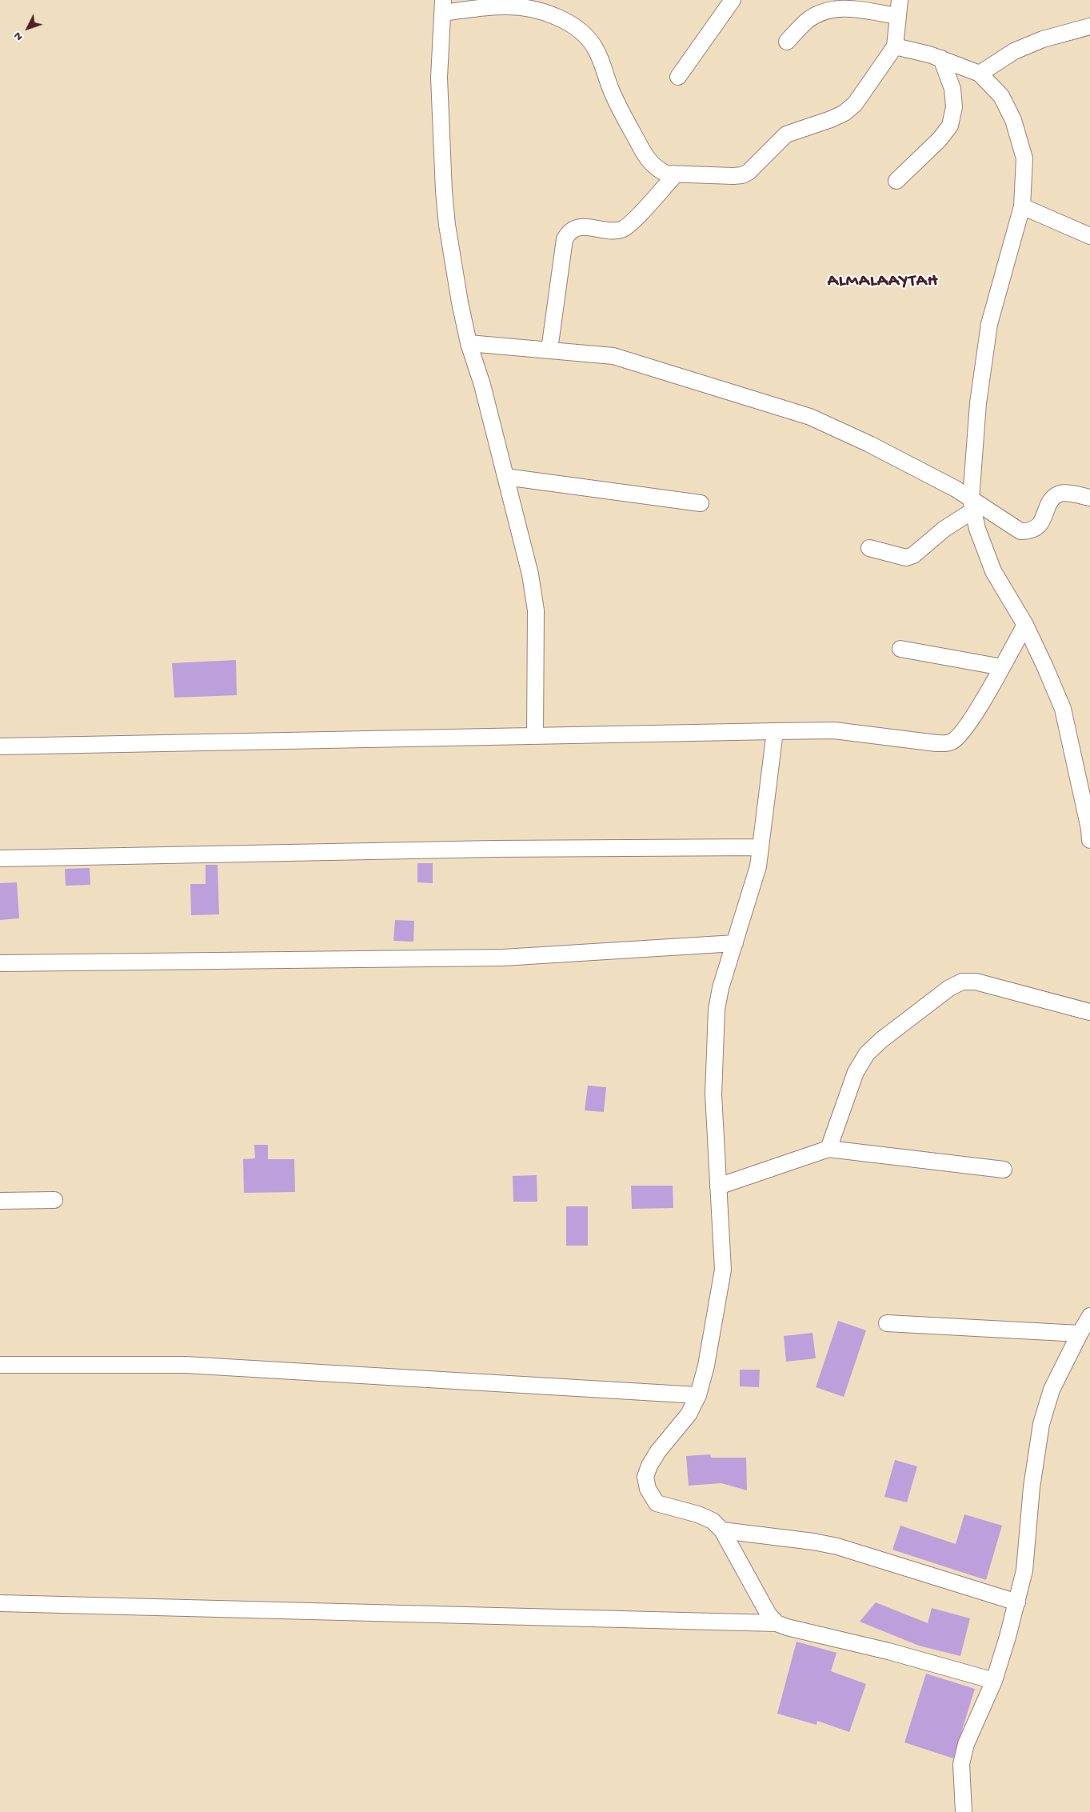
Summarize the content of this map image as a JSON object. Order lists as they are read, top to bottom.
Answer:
{
  "districts": ["ALMALAAYTAH"],
  "north": "bottom left"
}
